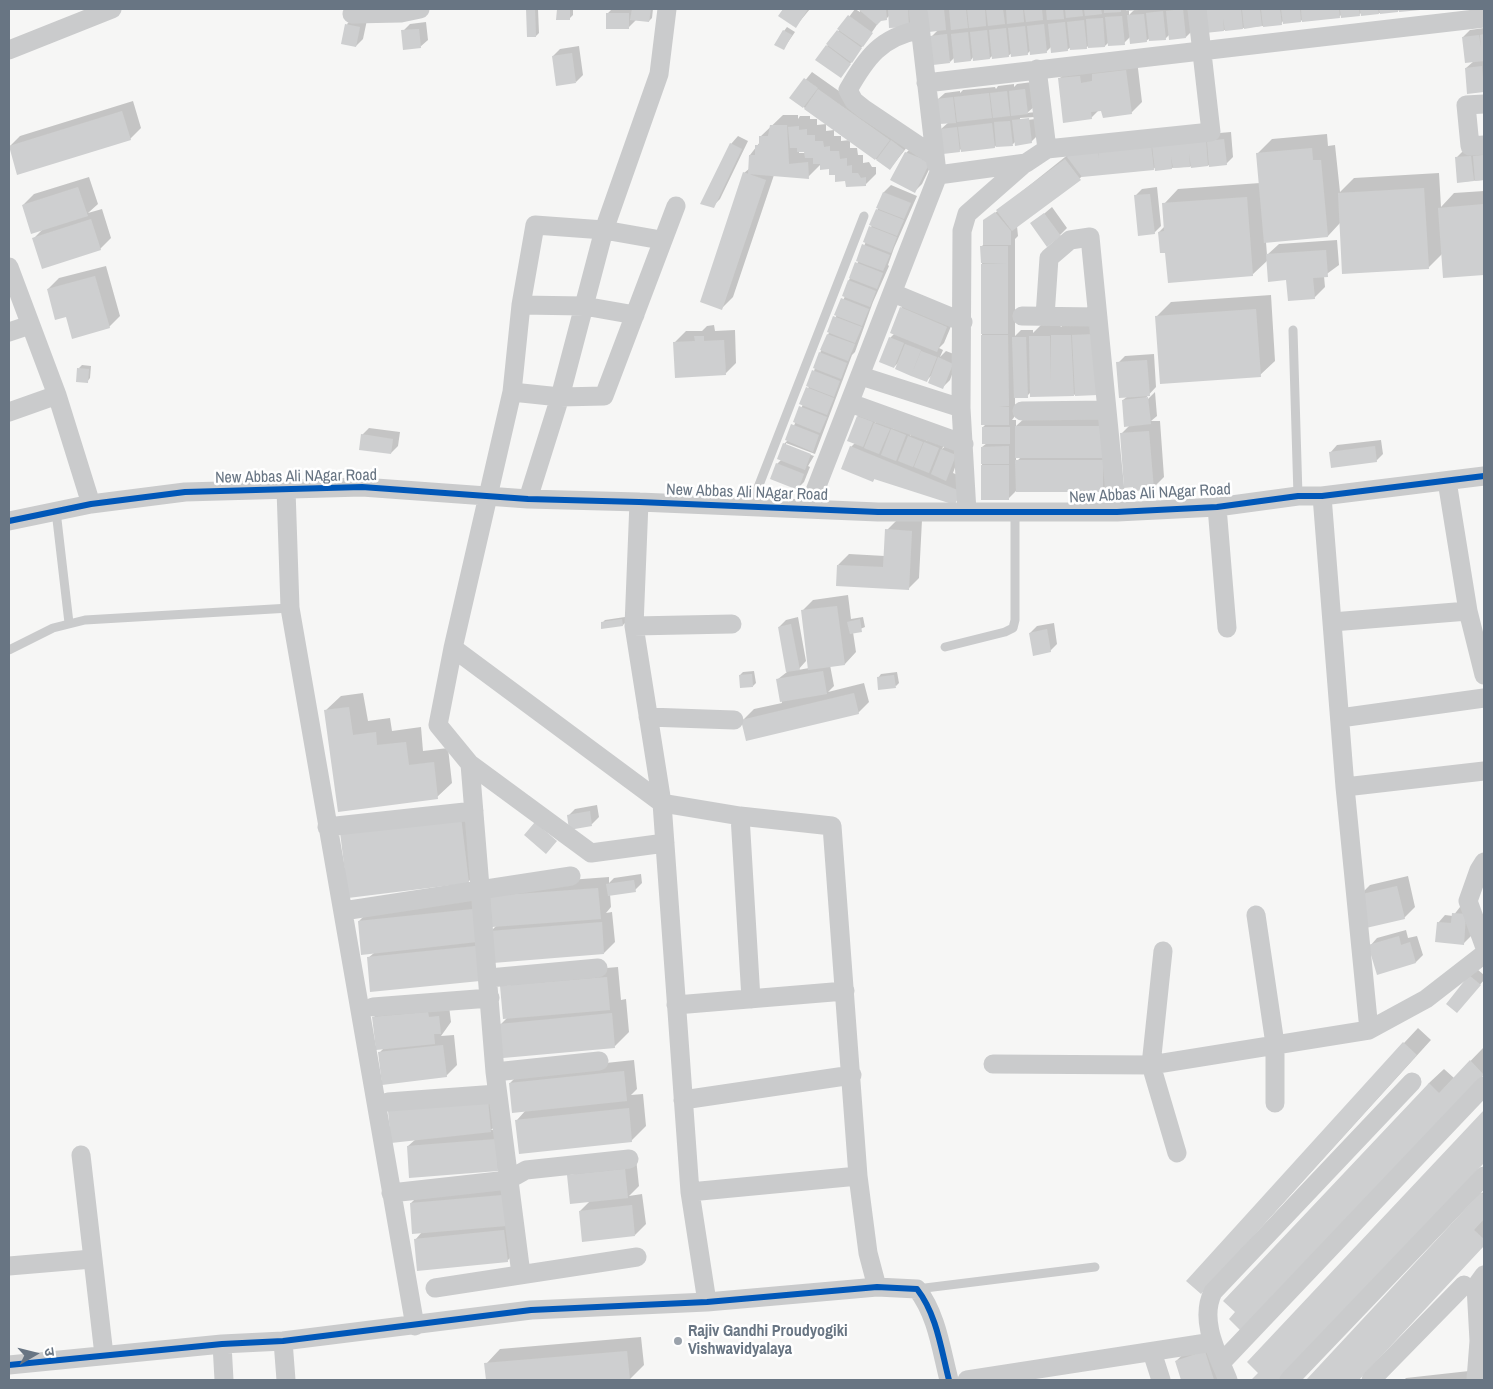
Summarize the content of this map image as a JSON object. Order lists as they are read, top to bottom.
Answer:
{
  "streets": {
    "street": ["New Abbas Ali NAgar Road"]
  },
  "places": ["Rajiv Gandhi Proudyogiki Vishwavidyalaya"],
  "north": "right"
}
